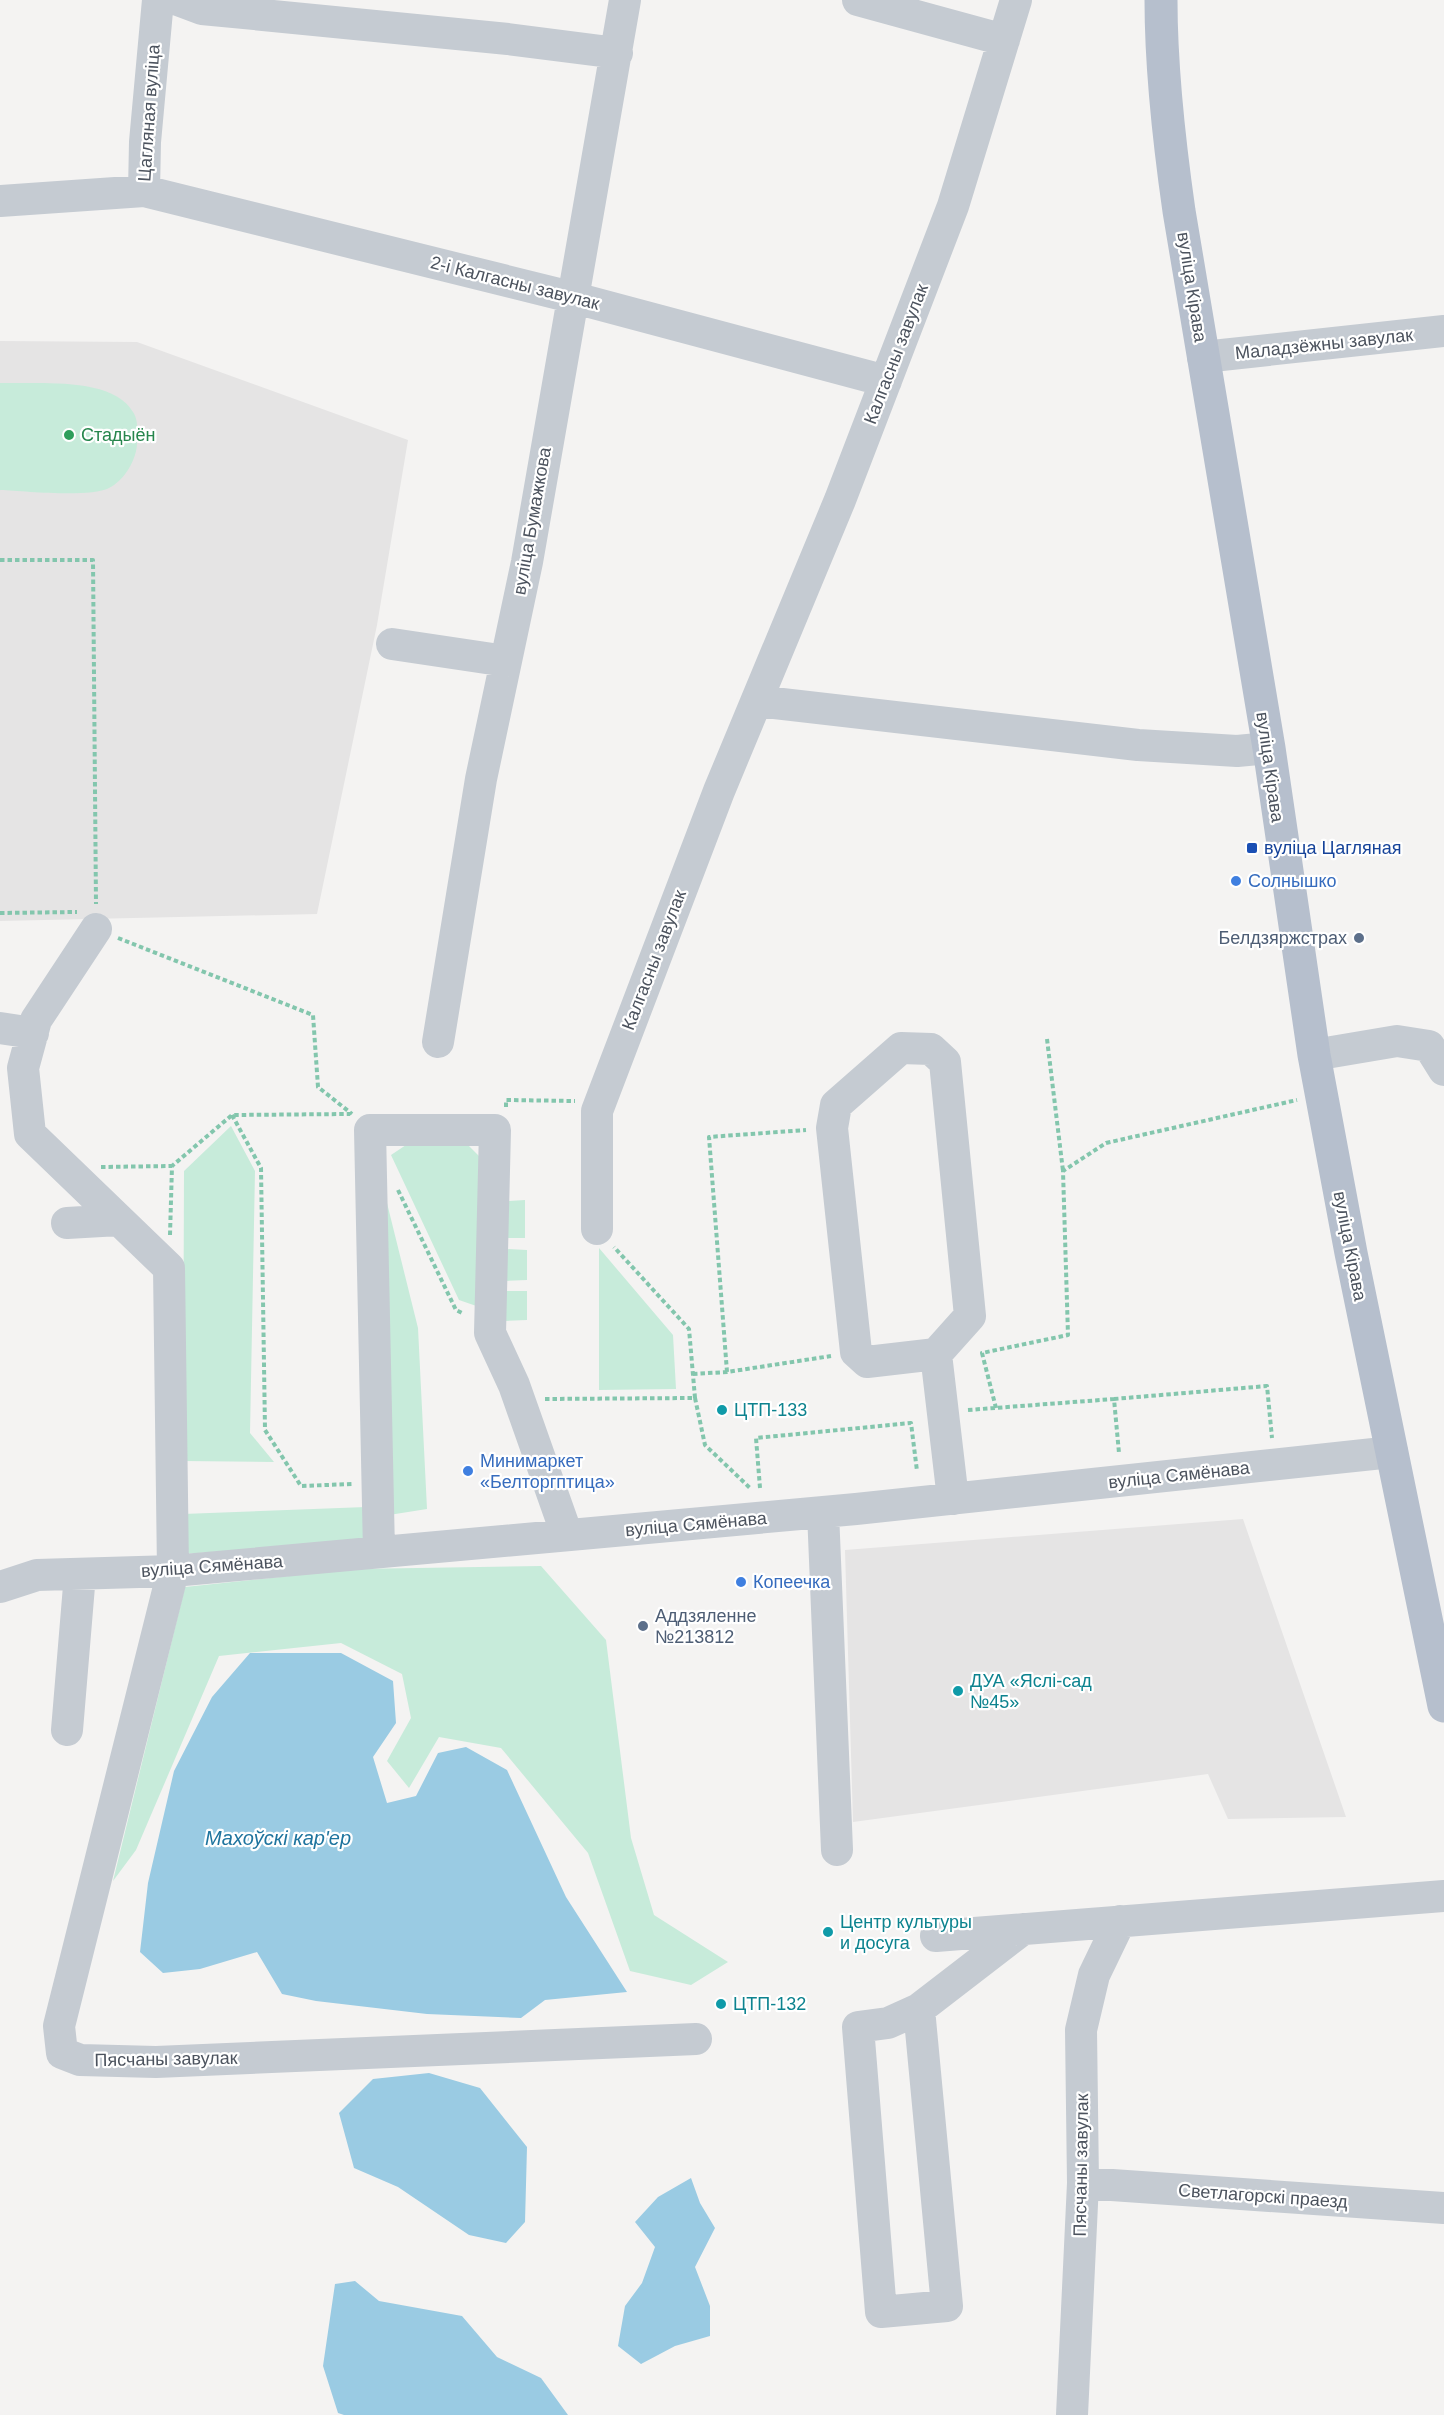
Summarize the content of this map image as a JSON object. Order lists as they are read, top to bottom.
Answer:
{
  "streets": {
    "main road": ["вуліца Кірава"],
    "street": [
      "Цагляная вуліца",
      "2-і Калгасны завулак",
      "Маладзёжны завулак",
      "Калгасны завулак",
      "вуліца Бумажкова",
      "вуліца Сямёнава",
      "Пясчаны завулак",
      "Светлагорскі праезд"
    ]
  },
  "crossings": [
    ["Цагляная вуліца", "2-і Калгасны завулак"],
    ["2-і Калгасны завулак", "Калгасны завулак"],
    ["2-і Калгасны завулак", "вуліца Бумажкова"],
    ["вуліца Кірава", "Маладзёжны завулак"],
    ["вуліца Кірава", "вуліца Сямёнава"],
    ["вуліца Сямёнава", "Пясчаны завулак"],
    ["Пясчаны завулак", "Светлагорскі праезд"]
  ],
  "water": ["Махоўскі кар'ер"],
  "places": {
    "other": [
      "Стадыён",
      "Солнышко",
      "Белдзяржстрах",
      "ЦТП-133",
      "Минимаркет «Белторгптица»",
      "Копеечка",
      "Аддзяленне №213812",
      "ДУА «Яслі-сад №45»",
      "Центр культуры и досуга",
      "ЦТП-132"
    ],
    "transit": ["вуліца Цагляная"]
  }
}
